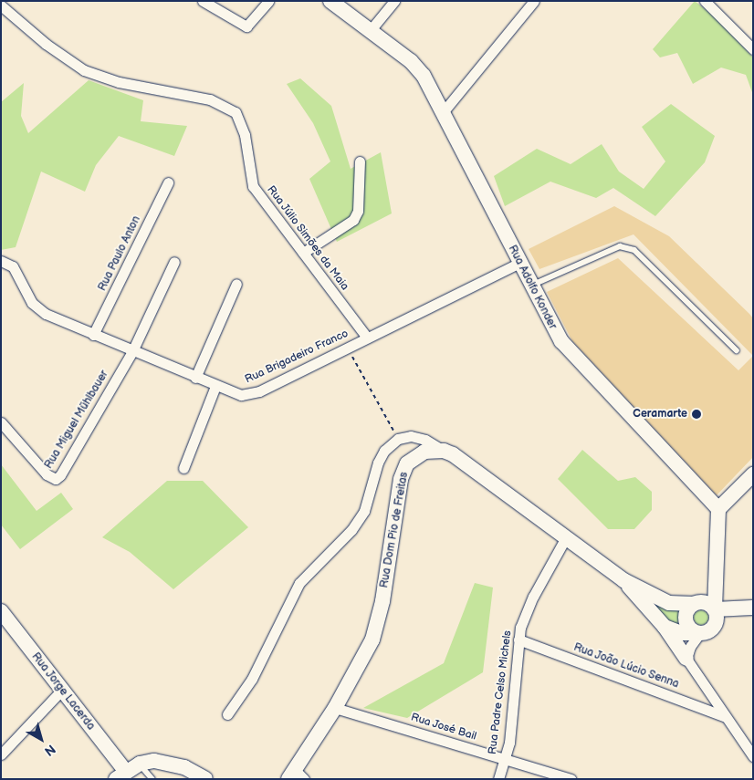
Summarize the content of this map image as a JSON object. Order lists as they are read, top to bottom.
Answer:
{
  "streets": {
    "main road": ["Rua Adolfo Konder", "Rua Dom Pio de Freitas", "Rua Jorge Lacerda"],
    "street": [
      "Rua Júlio Simões da Maia",
      "Rua Paulo Anton",
      "Rua Brigadeiro Franco",
      "Rua Miguel Mühlbauer",
      "Rua João Lúcio Senna",
      "Rua Padre Celso Michels",
      "Rua José Bail"
    ]
  },
  "crossings": [
    ["Rua Júlio Simões da Maia", "Rua Brigadeiro Franco"],
    ["Rua Paulo Anton", "Rua Brigadeiro Franco"],
    ["Rua Adolfo Konder", "Rua Brigadeiro Franco"],
    ["Rua Brigadeiro Franco", "Rua Miguel Mühlbauer"],
    ["Rua Dom Pio de Freitas", "Rua José Bail"],
    ["Rua João Lúcio Senna", "Rua Padre Celso Michels"],
    ["Rua Padre Celso Michels", "Rua José Bail"]
  ],
  "places": ["Ceramarte"],
  "north": "bottom right"
}
